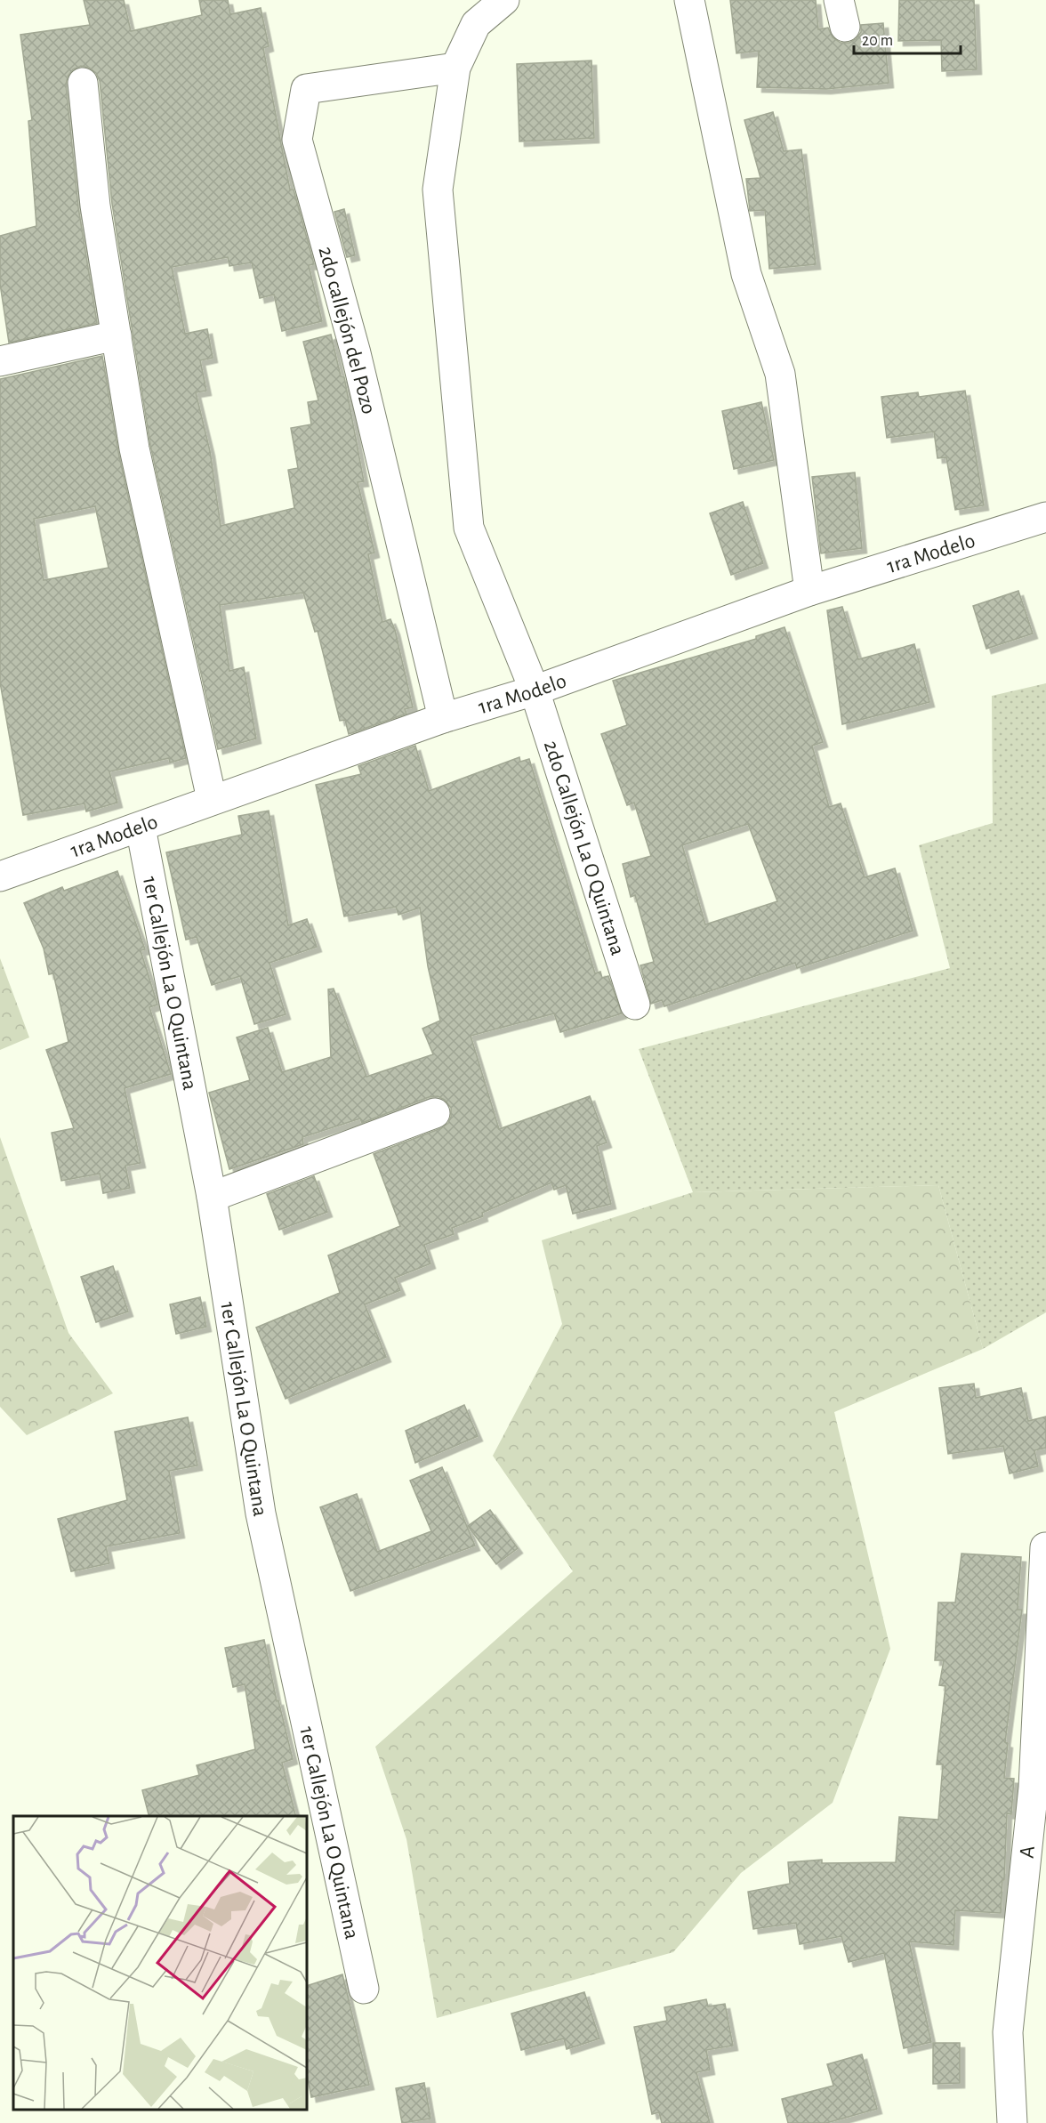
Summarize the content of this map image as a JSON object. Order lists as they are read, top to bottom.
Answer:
{
  "streets": {
    "street": [
      "2do callejón del Pozo",
      "1ra Modelo",
      "2do Callejón La O Quintana",
      "1er Callejón La O Quintana",
      "A"
    ]
  },
  "crossings": [
    ["2do callejón del Pozo", "1ra Modelo"],
    ["2do callejón del Pozo", "2do Callejón La O Quintana"],
    ["1ra Modelo", "2do Callejón La O Quintana"],
    ["1ra Modelo", "1er Callejón La O Quintana"]
  ],
  "scale_bar": "20 m"
}
